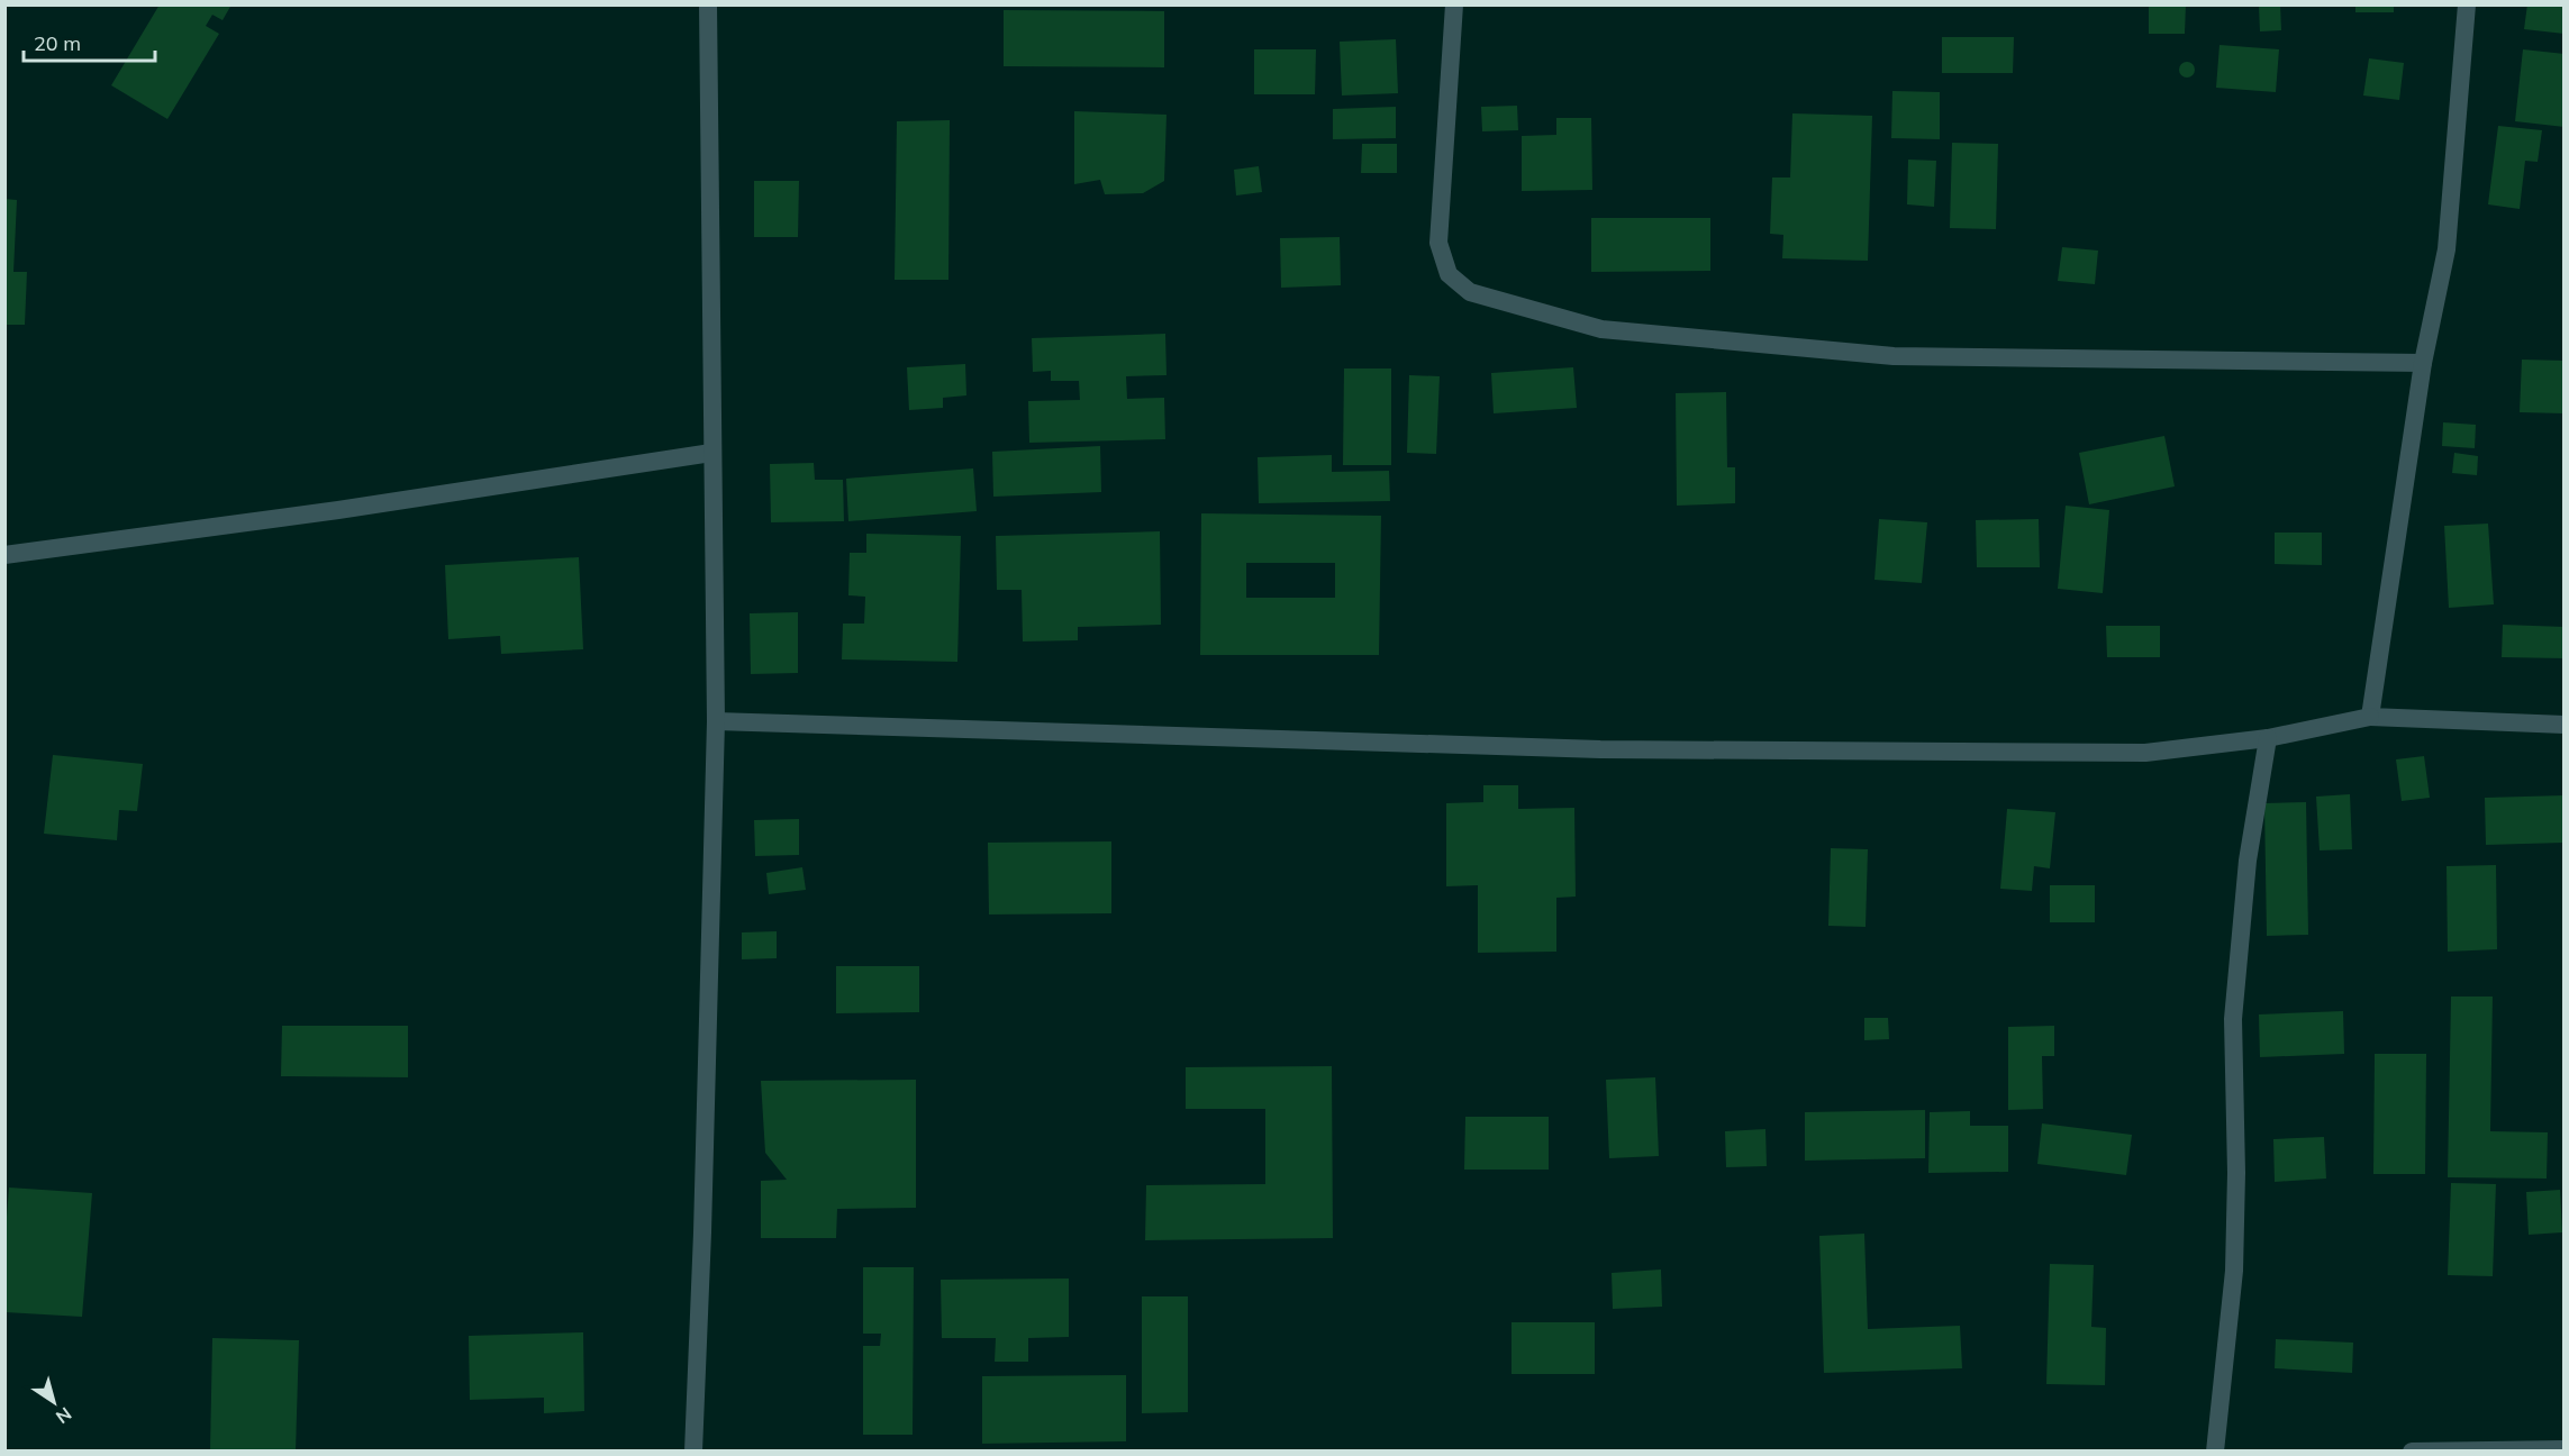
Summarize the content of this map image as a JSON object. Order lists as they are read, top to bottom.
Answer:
{
  "scale_bar": "20 m",
  "north": "bottom right"
}
